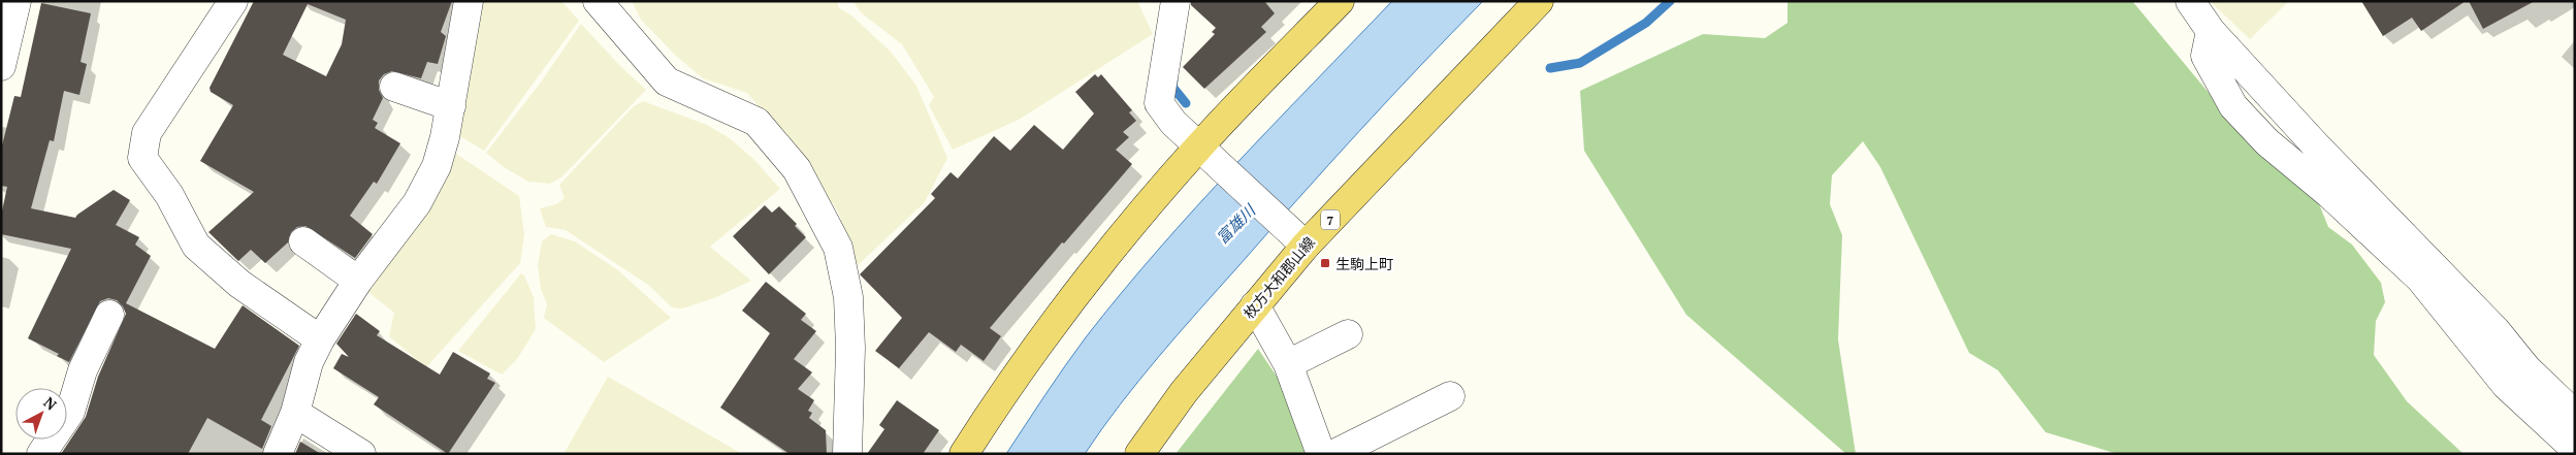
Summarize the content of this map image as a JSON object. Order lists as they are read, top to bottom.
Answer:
{
  "streets": {
    "main road": ["7", "枚方大和郡山線"]
  },
  "water": ["富雄川"],
  "places": {
    "transit": ["生駒上町"]
  },
  "north": "top right"
}
